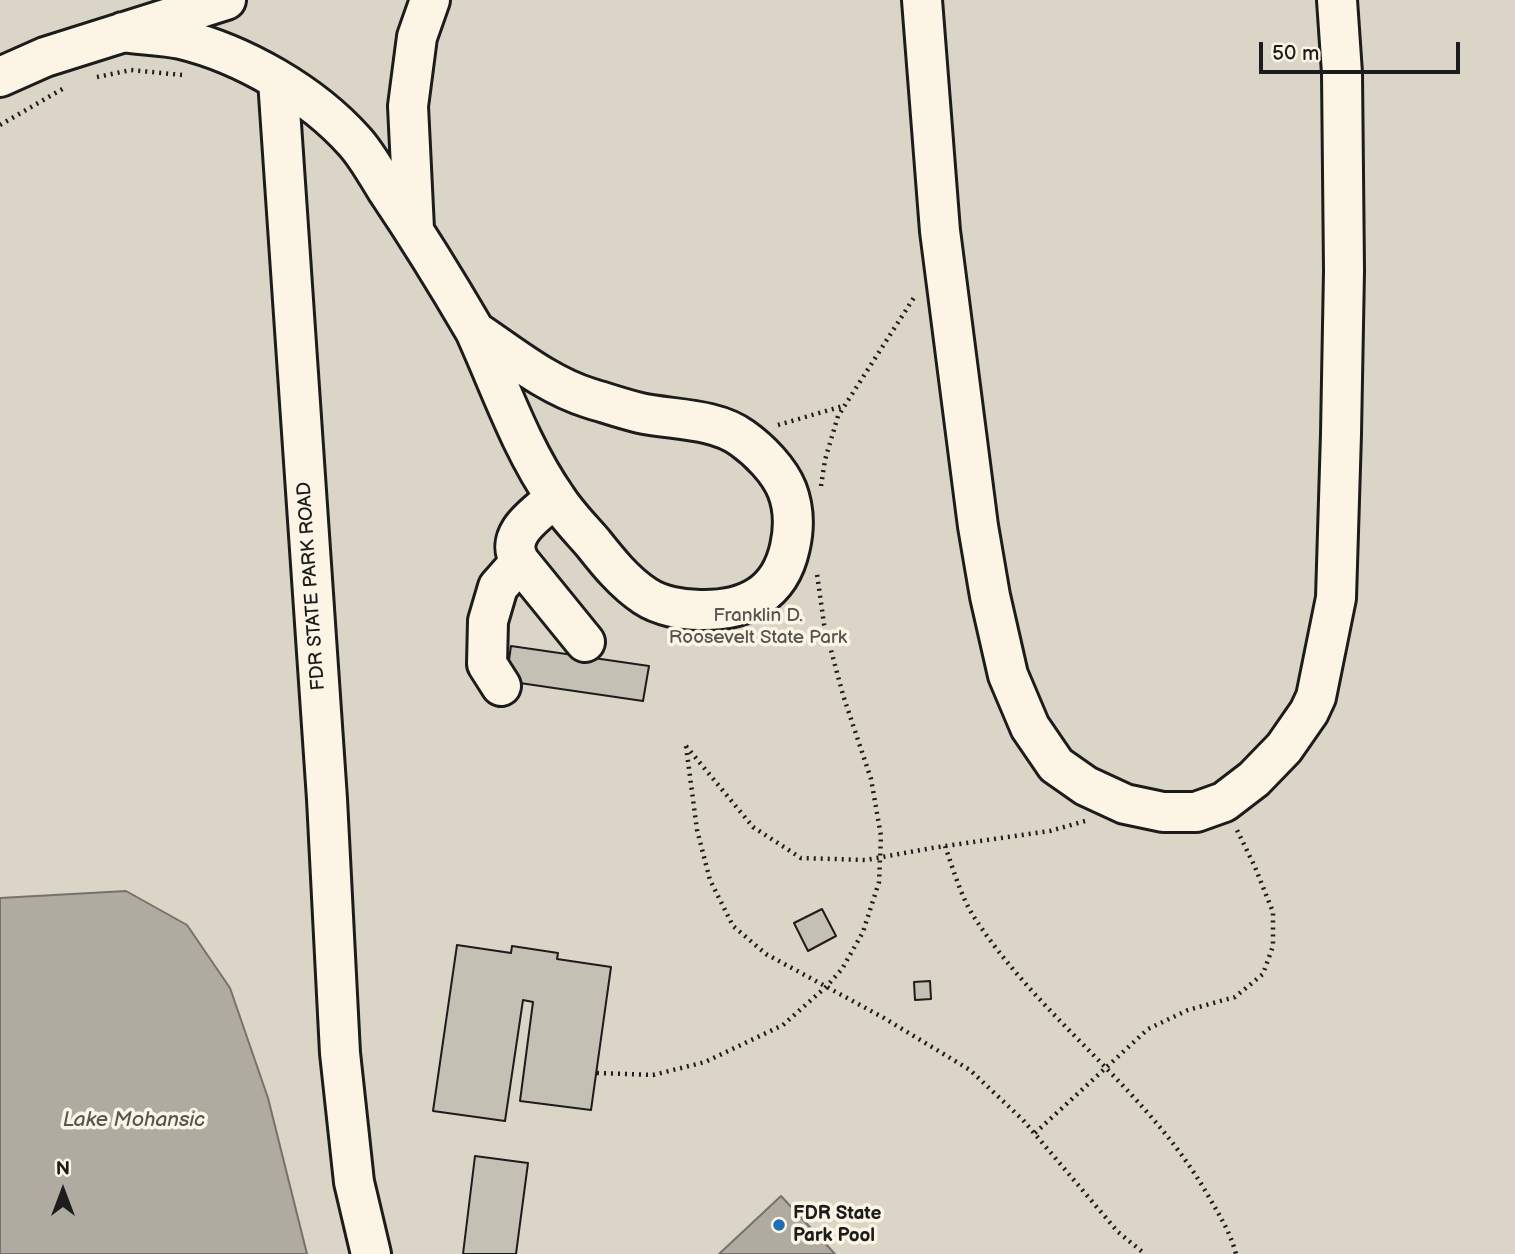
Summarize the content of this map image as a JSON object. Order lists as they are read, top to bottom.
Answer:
{
  "streets": {
    "lane": ["FDR STATE PARK ROAD"]
  },
  "water": ["Lake Mohansic"],
  "parks": ["Franklin D. Roosevelt State Park"],
  "places": ["FDR State Park Pool"],
  "scale_bar": "50 m",
  "north": "top"
}
